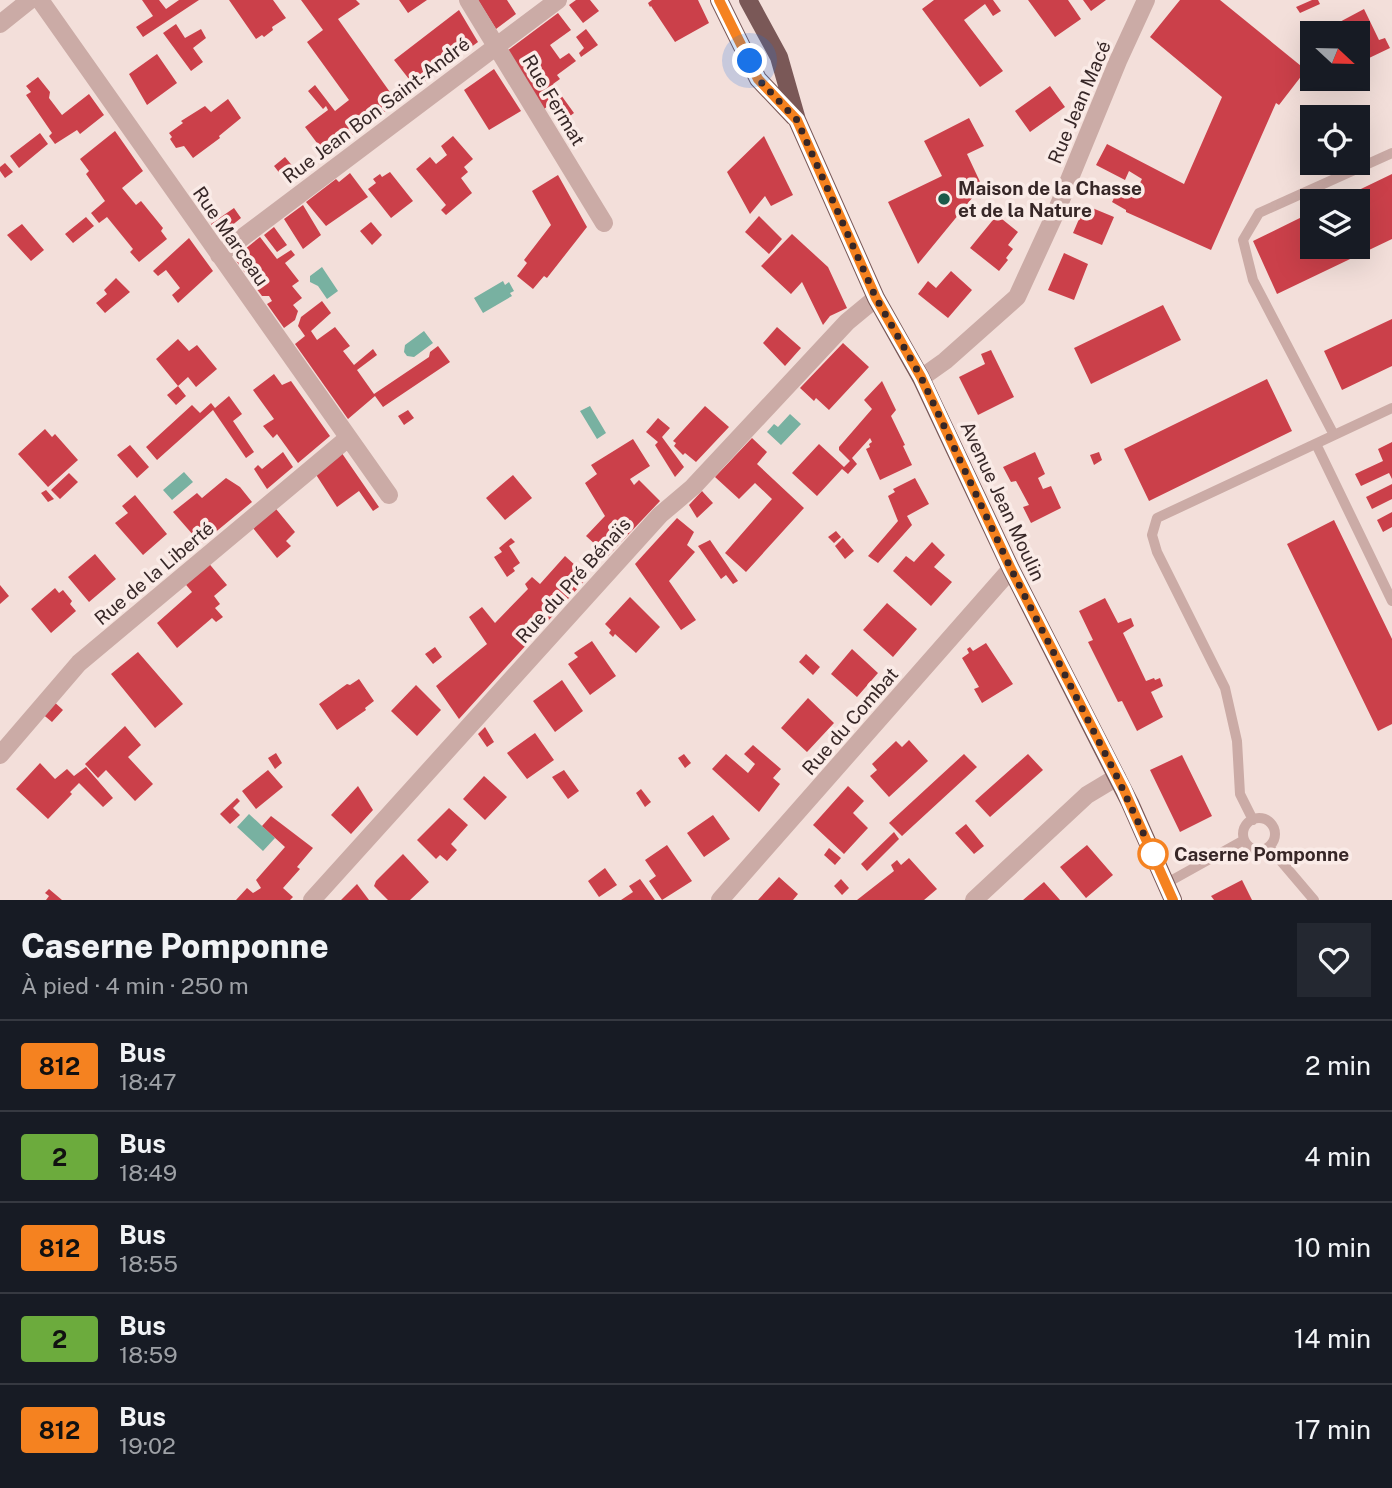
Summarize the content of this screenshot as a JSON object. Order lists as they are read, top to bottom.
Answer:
{
  "streets": {
    "main road": ["Avenue Jean Moulin"],
    "street": [
      "Rue Fermat",
      "Rue Jean Macé",
      "Rue Jean Bon Saint-André",
      "Rue Marceau",
      "Rue de la Liberté",
      "Rue du Pré Bénaïs",
      "Rue du Combat"
    ]
  },
  "crossings": [
    ["Rue Fermat", "Rue Jean Bon Saint-André"],
    ["Rue Jean Macé", "Avenue Jean Moulin"],
    ["Rue Jean Bon Saint-André", "Rue Marceau"],
    ["Rue Marceau", "Rue de la Liberté"],
    ["Avenue Jean Moulin", "Rue du Pré Bénaïs"],
    ["Avenue Jean Moulin", "Rue du Combat"]
  ],
  "places": ["Maison de la Chasse et de la Nature", "Caserne Pomponne"],
  "lines": ["bus line 812"],
  "north": "right",
  "page": {
    "heading": ["Caserne Pomponne", "À pied · 4 min · 250 m"],
    "list": [
      {
        "mark": "812",
        "name": "Bus",
        "note": "18:47",
        "value": "2 min"
      },
      {
        "mark": "2",
        "name": "Bus",
        "note": "18:49",
        "value": "4 min"
      },
      {
        "mark": "812",
        "name": "Bus",
        "note": "18:55",
        "value": "10 min"
      },
      {
        "mark": "2",
        "name": "Bus",
        "note": "18:59",
        "value": "14 min"
      },
      {
        "mark": "812",
        "name": "Bus",
        "note": "19:02",
        "value": "17 min"
      }
    ]
  }
}
